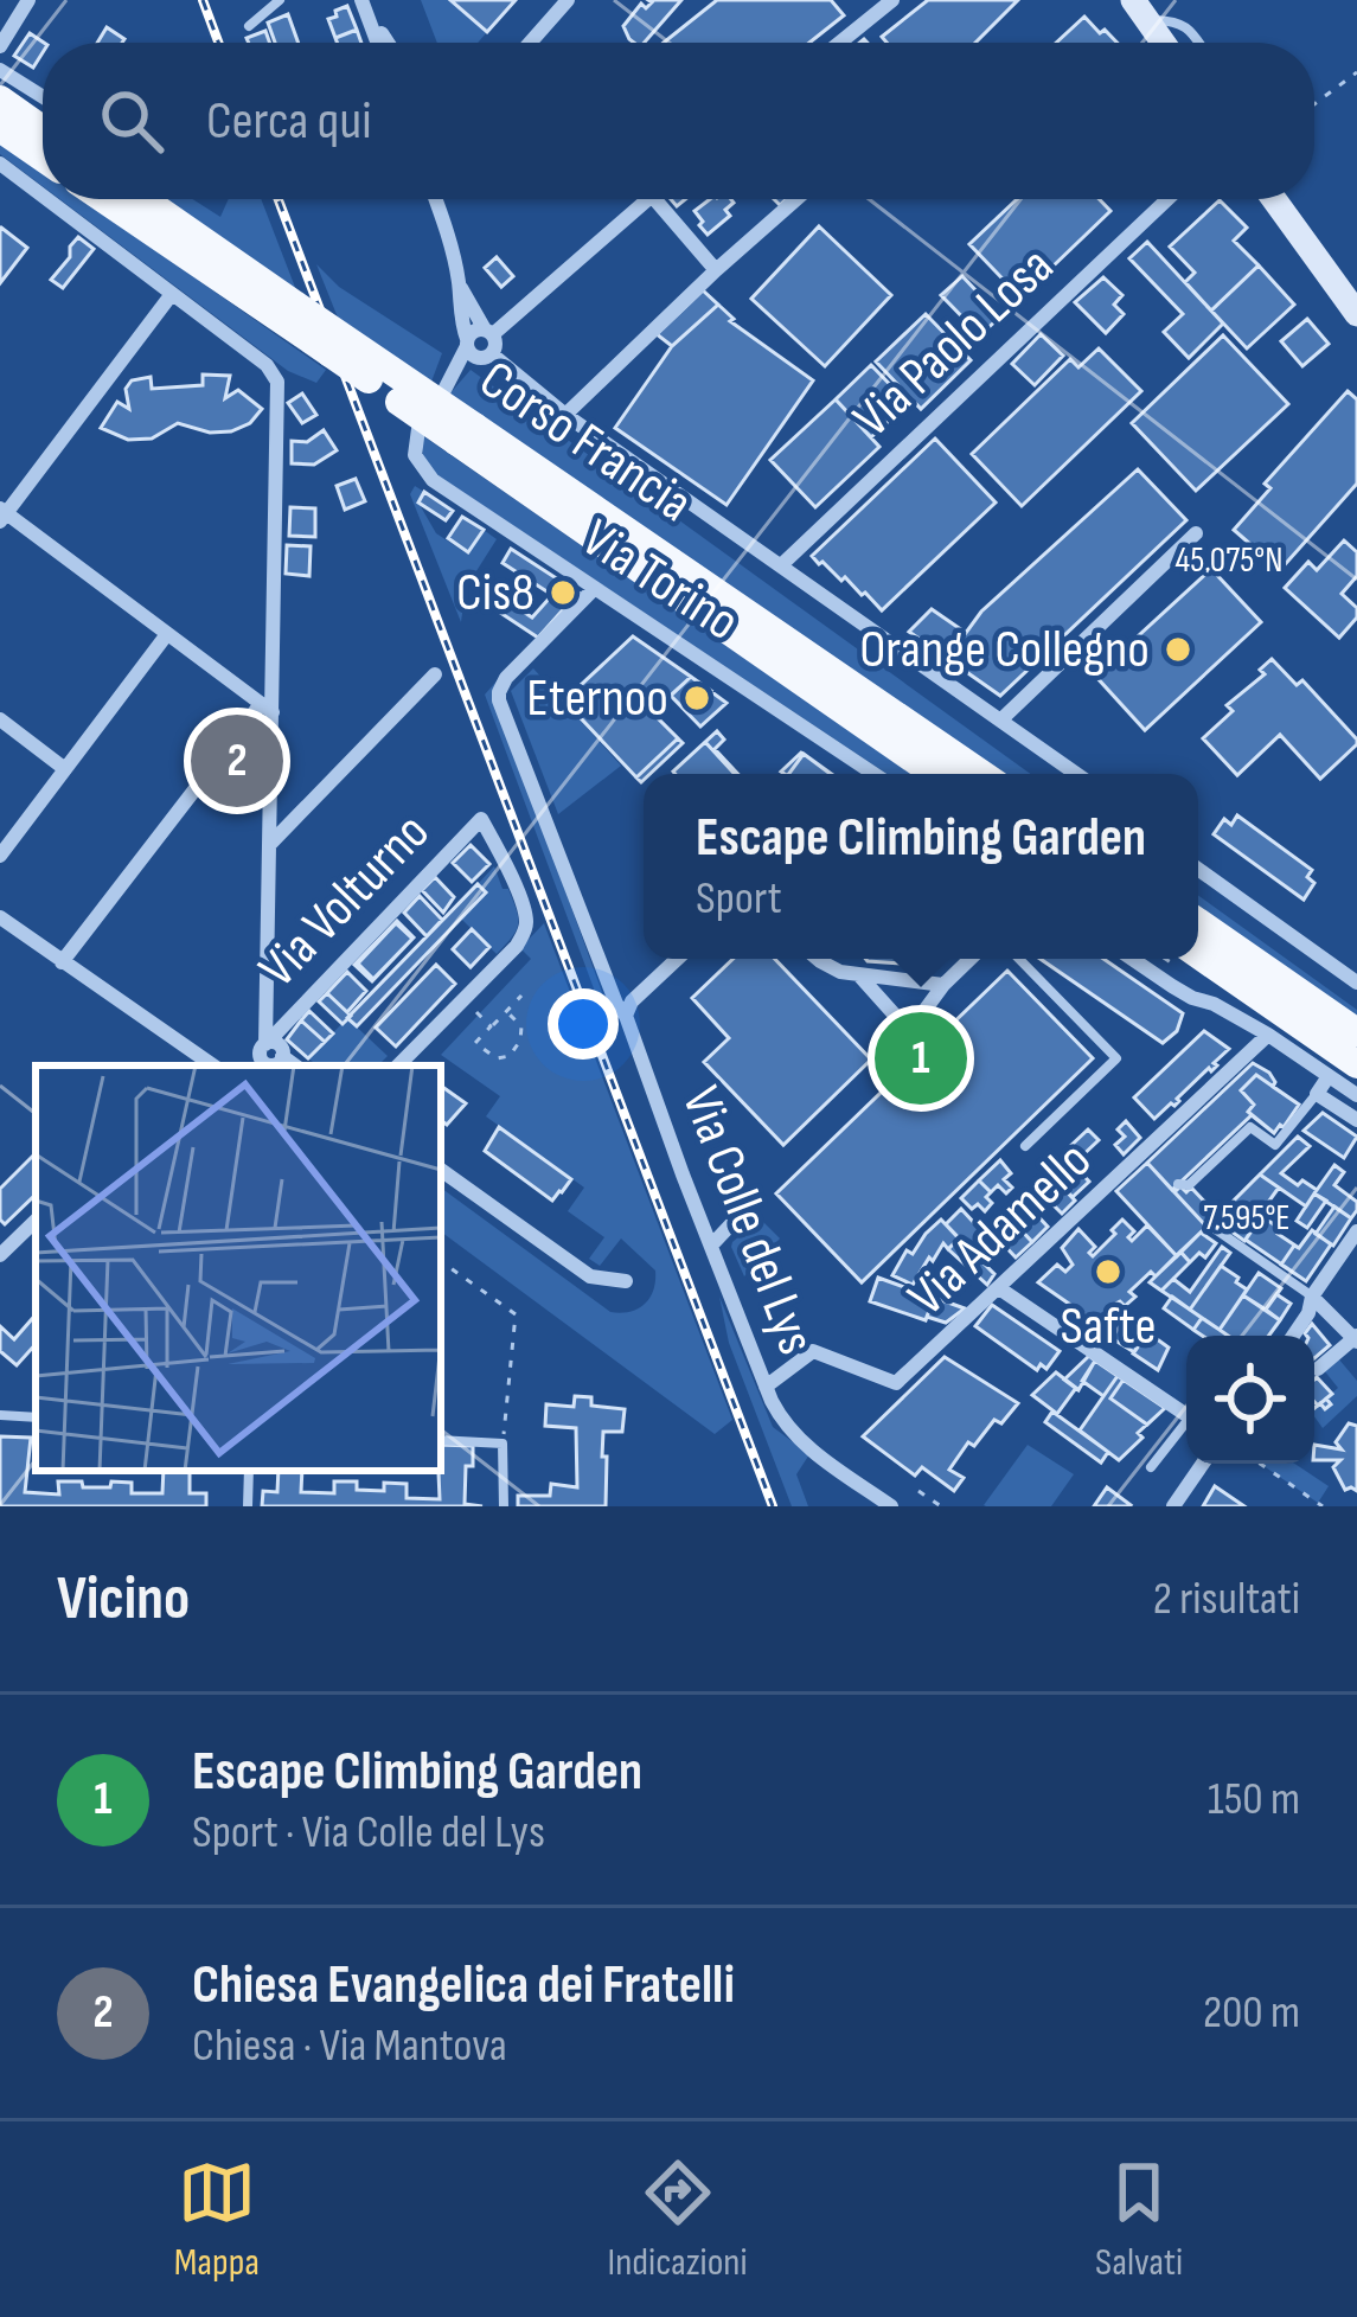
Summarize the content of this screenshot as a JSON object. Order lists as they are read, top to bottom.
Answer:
{
  "streets": {
    "main road": ["Corso Francia"],
    "street": [
      "Via Paolo Losa",
      "Via Torino",
      "Via Volturno",
      "Via Colle del Lys",
      "Via Adamello"
    ]
  },
  "crossings": [
    ["Via Torino", "Via Colle del Lys"],
    ["Via Colle del Lys", "Via Adamello"]
  ],
  "places": [
    "Cis8",
    "Orange Collegno",
    "Eternoo",
    "Safte"
  ],
  "page": {
    "search": "Cerca qui",
    "pins": ["2", "1"],
    "popup": ["Escape Climbing Garden", "Sport"],
    "heading": ["Vicino", "2 risultati"],
    "list": [
      {
        "mark": "1",
        "name": "Escape Climbing Garden",
        "note": "Sport · Via Colle del Lys",
        "value": "150 m"
      },
      {
        "mark": "2",
        "name": "Chiesa Evangelica dei Fratelli",
        "note": "Chiesa · Via Mantova",
        "value": "200 m"
      }
    ],
    "nav": ["Mappa", "Indicazioni", "Salvati"]
  },
  "coordinates": ["45.075°N", "7.595°E"]
}
